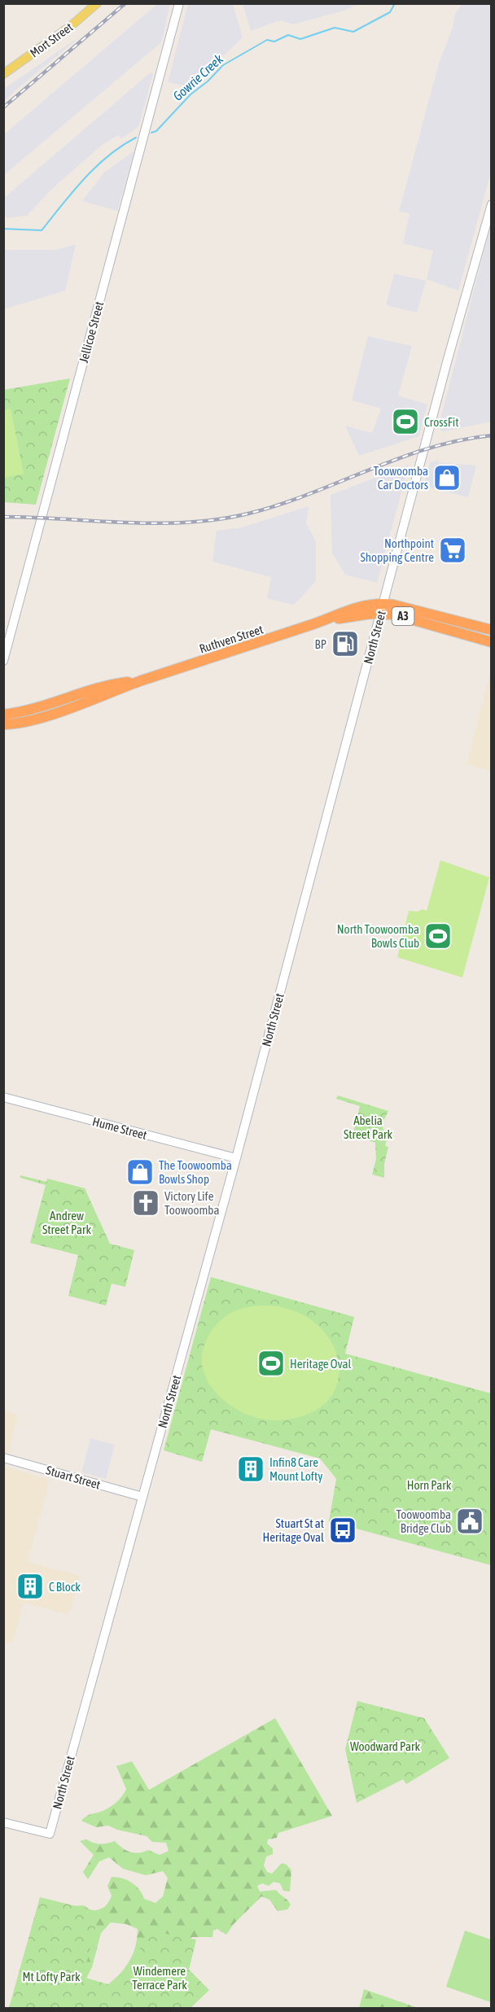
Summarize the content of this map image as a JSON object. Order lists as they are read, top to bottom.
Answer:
{
  "streets": {
    "highway": ["A3", "Ruthven Street"],
    "main road": ["Mort Street"],
    "street": [
      "Jellicoe Street",
      "North Street",
      "Hume Street",
      "Stuart Street"
    ]
  },
  "crossings": [
    ["North Street", "Ruthven Street"],
    ["North Street", "Hume Street"],
    ["North Street", "Stuart Street"]
  ],
  "water": ["Gowrie Creek"],
  "parks": [
    "Abelia Street Park",
    "Andrew Street Park",
    "Horn Park",
    "Woodward Park",
    "Windemere Terrace Park",
    "Mt Lofty Park"
  ],
  "places": {
    "sports": ["CrossFit", "North Toowoomba Bowls Club", "Heritage Oval"],
    "shop": ["Toowoomba Car Doctors", "The Toowoomba Bowls Shop"],
    "supermarket": ["Northpoint Shopping Centre"],
    "fuel station": ["BP"],
    "church": ["Victory Life Toowoomba"],
    "building": ["Infin8 Care Mount Lofty", "C Block"],
    "public building": ["Toowoomba Bridge Club"],
    "bus stop": ["Stuart St at Heritage Oval"]
  }
}
